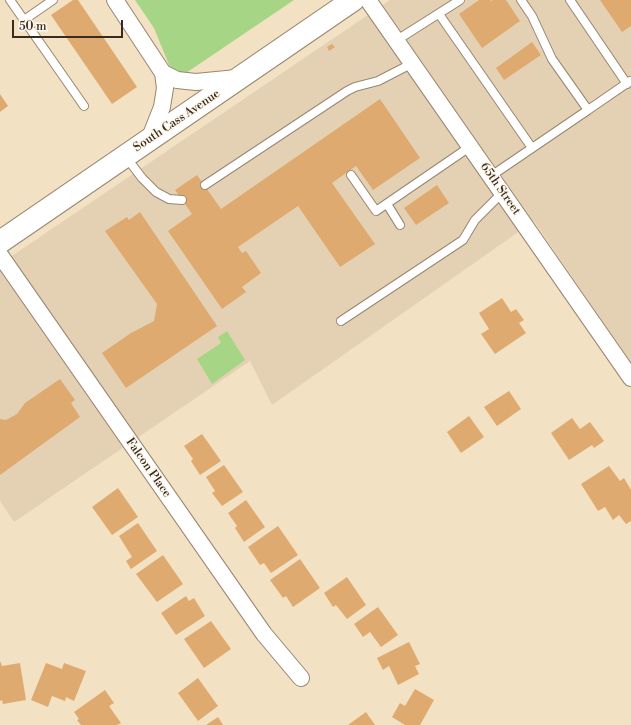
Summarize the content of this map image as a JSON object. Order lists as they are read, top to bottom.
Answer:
{
  "streets": {
    "main road": ["South Cass Avenue"],
    "street": ["65th Street", "Falcon Place"]
  },
  "scale_bar": "50 m"
}
